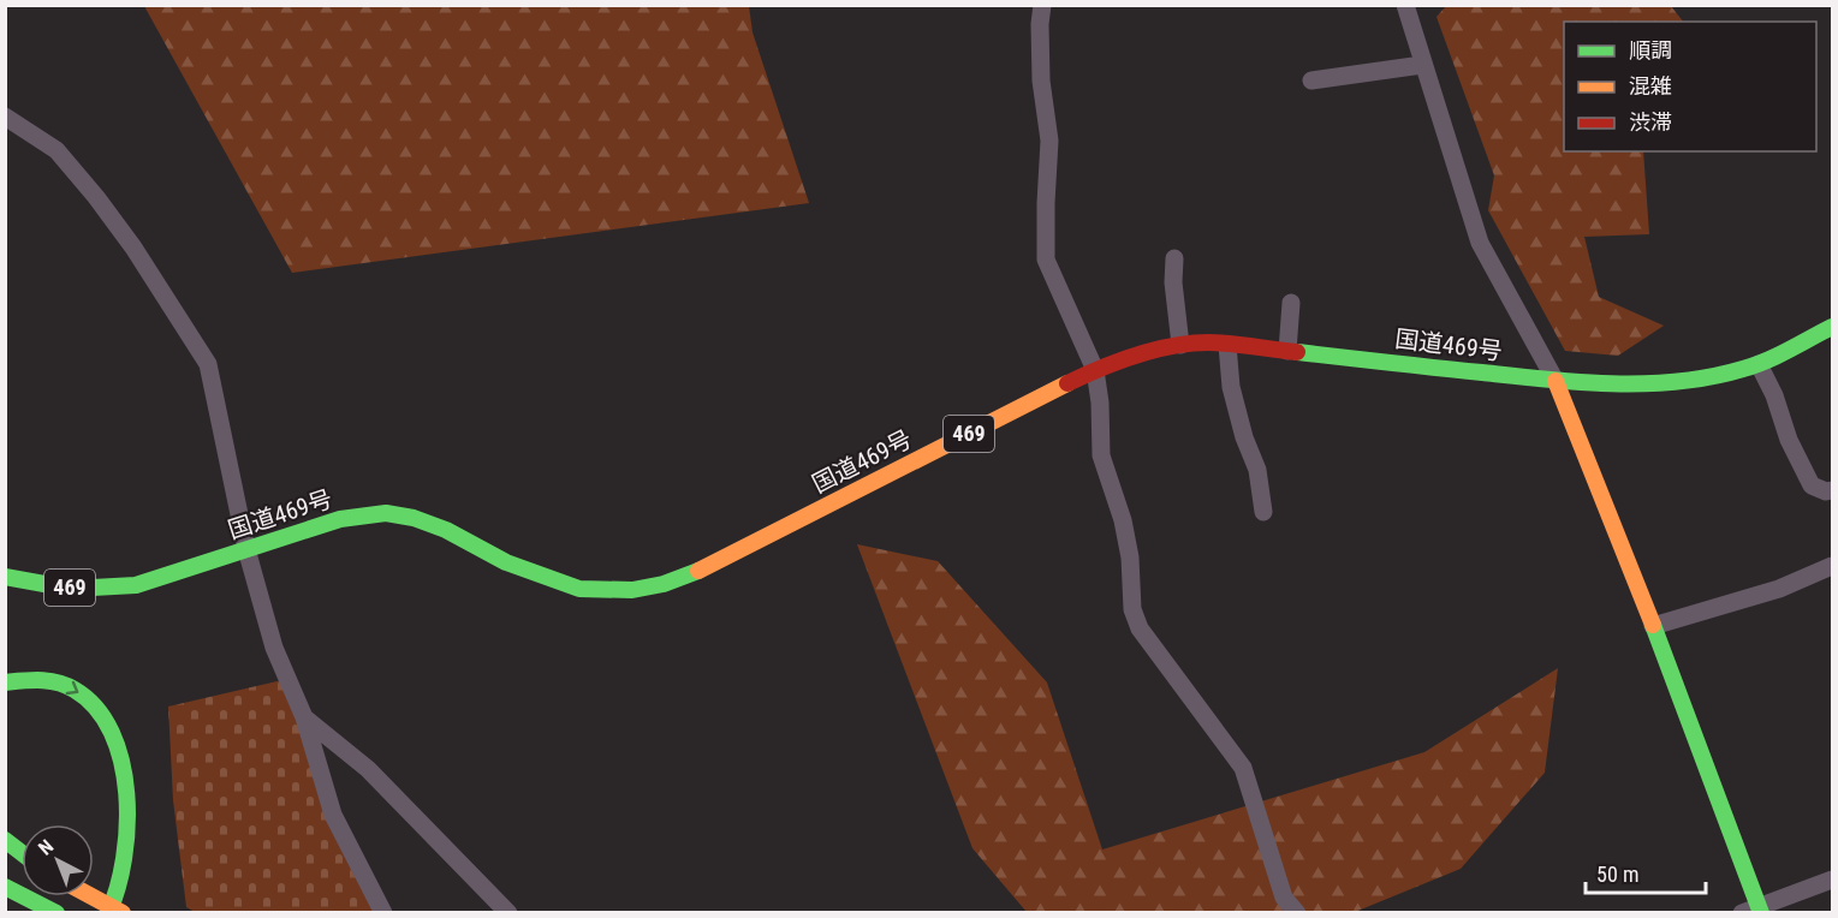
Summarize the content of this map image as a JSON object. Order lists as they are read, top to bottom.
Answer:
{
  "streets": {
    "main road": ["国道469号", "469"]
  },
  "legend": ["順調", "混雑", "渋滞"],
  "scale_bar": "50 m",
  "north": "top left"
}
